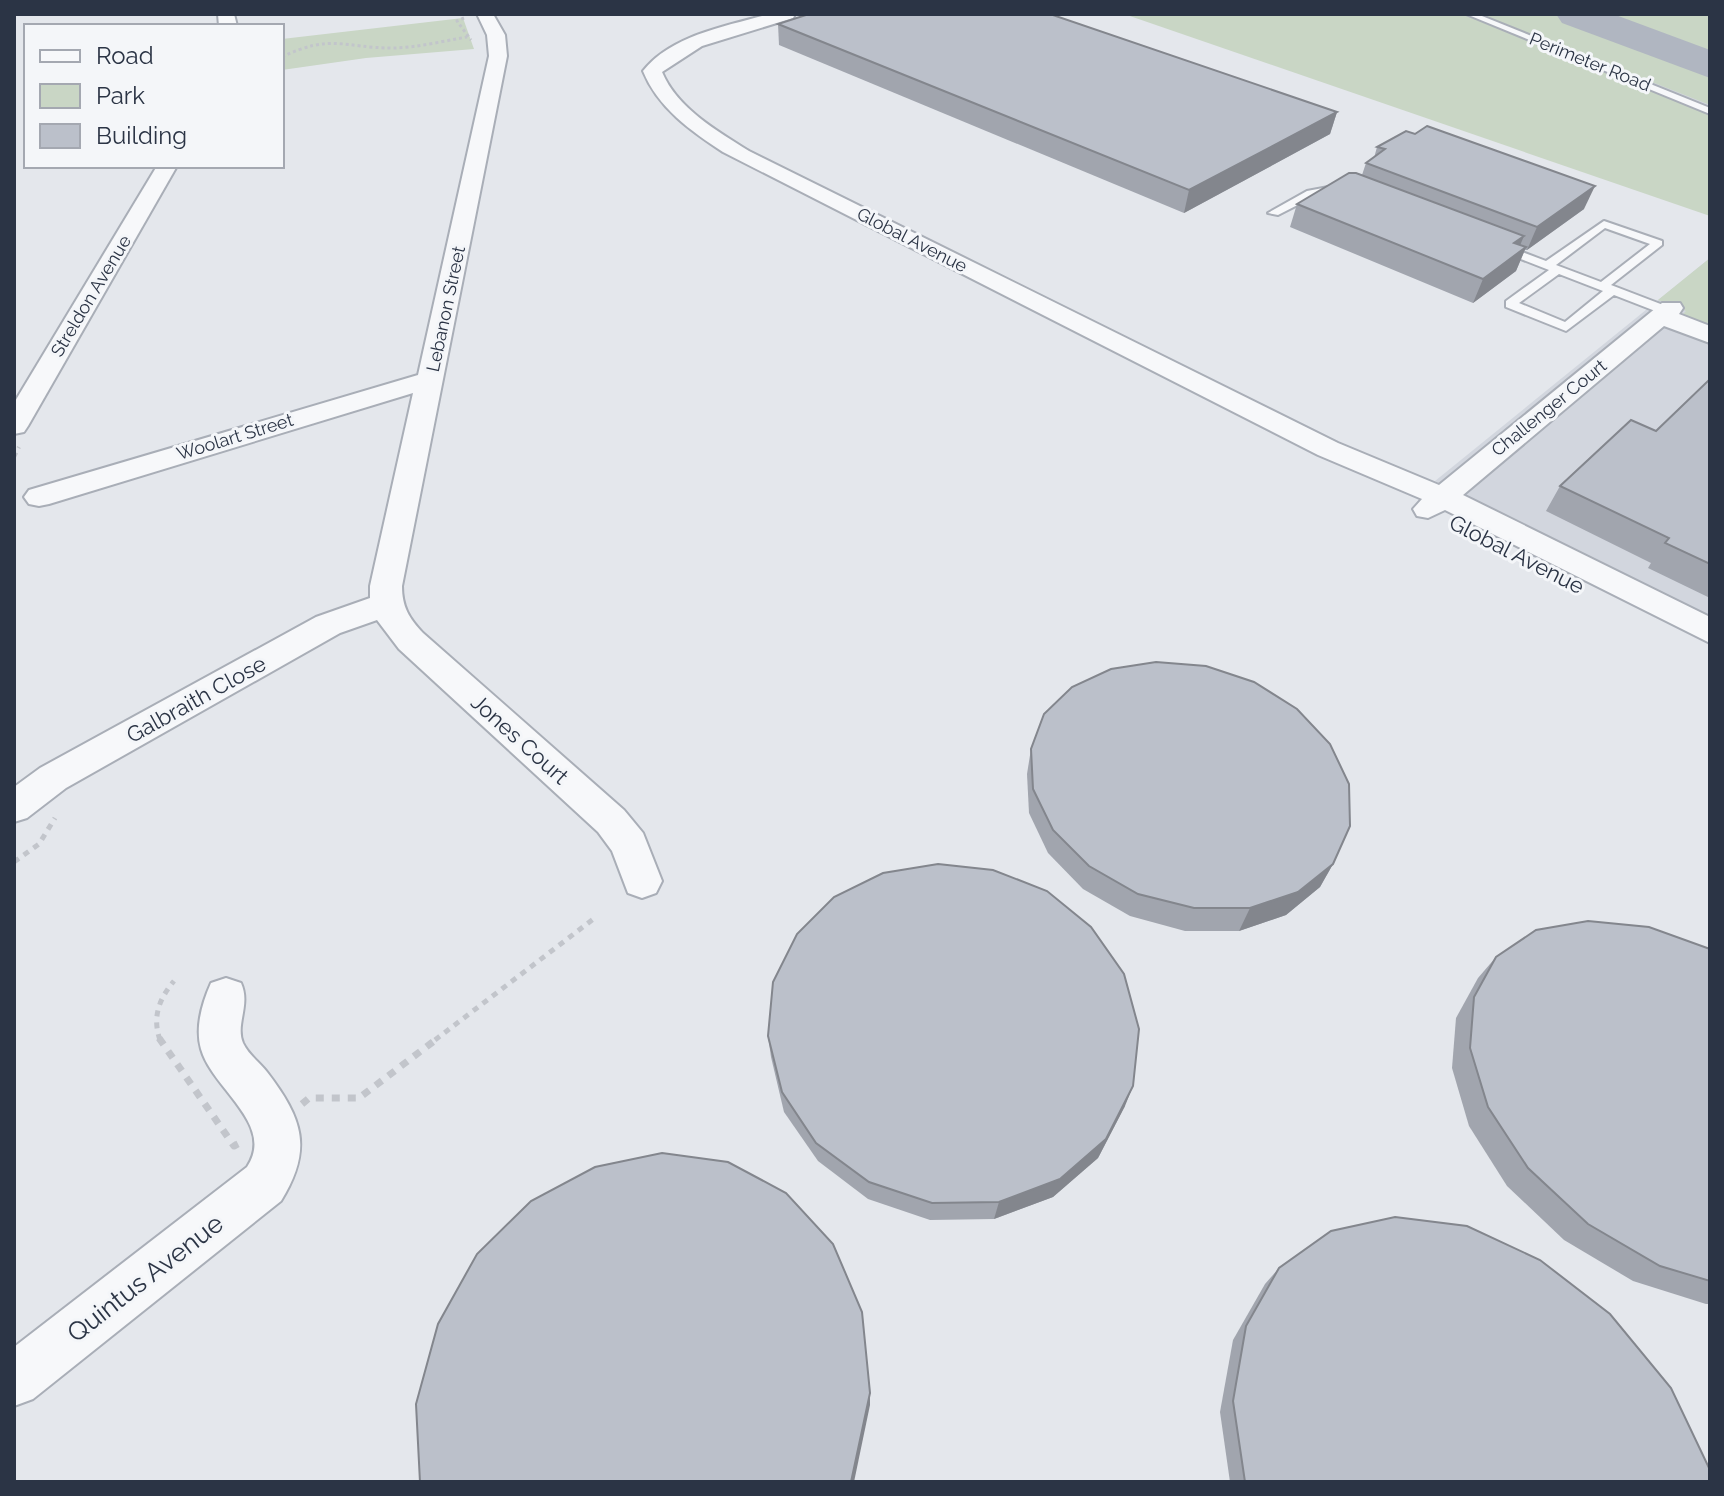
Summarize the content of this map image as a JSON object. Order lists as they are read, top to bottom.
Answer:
{
  "streets": {
    "street": [
      "Global Avenue",
      "Streldon Avenue",
      "Lebanon Street",
      "Challenger Court",
      "Woolart Street",
      "Galbraith Close",
      "Jones Court",
      "Quintus Avenue"
    ],
    "lane": ["Perimeter Road"]
  },
  "crossings": [
    ["Global Avenue", "Challenger Court"],
    ["Lebanon Street", "Woolart Street"],
    ["Lebanon Street", "Galbraith Close"],
    ["Lebanon Street", "Jones Court"],
    ["Galbraith Close", "Jones Court"]
  ],
  "legend": ["Road", "Park", "Building"]
}
